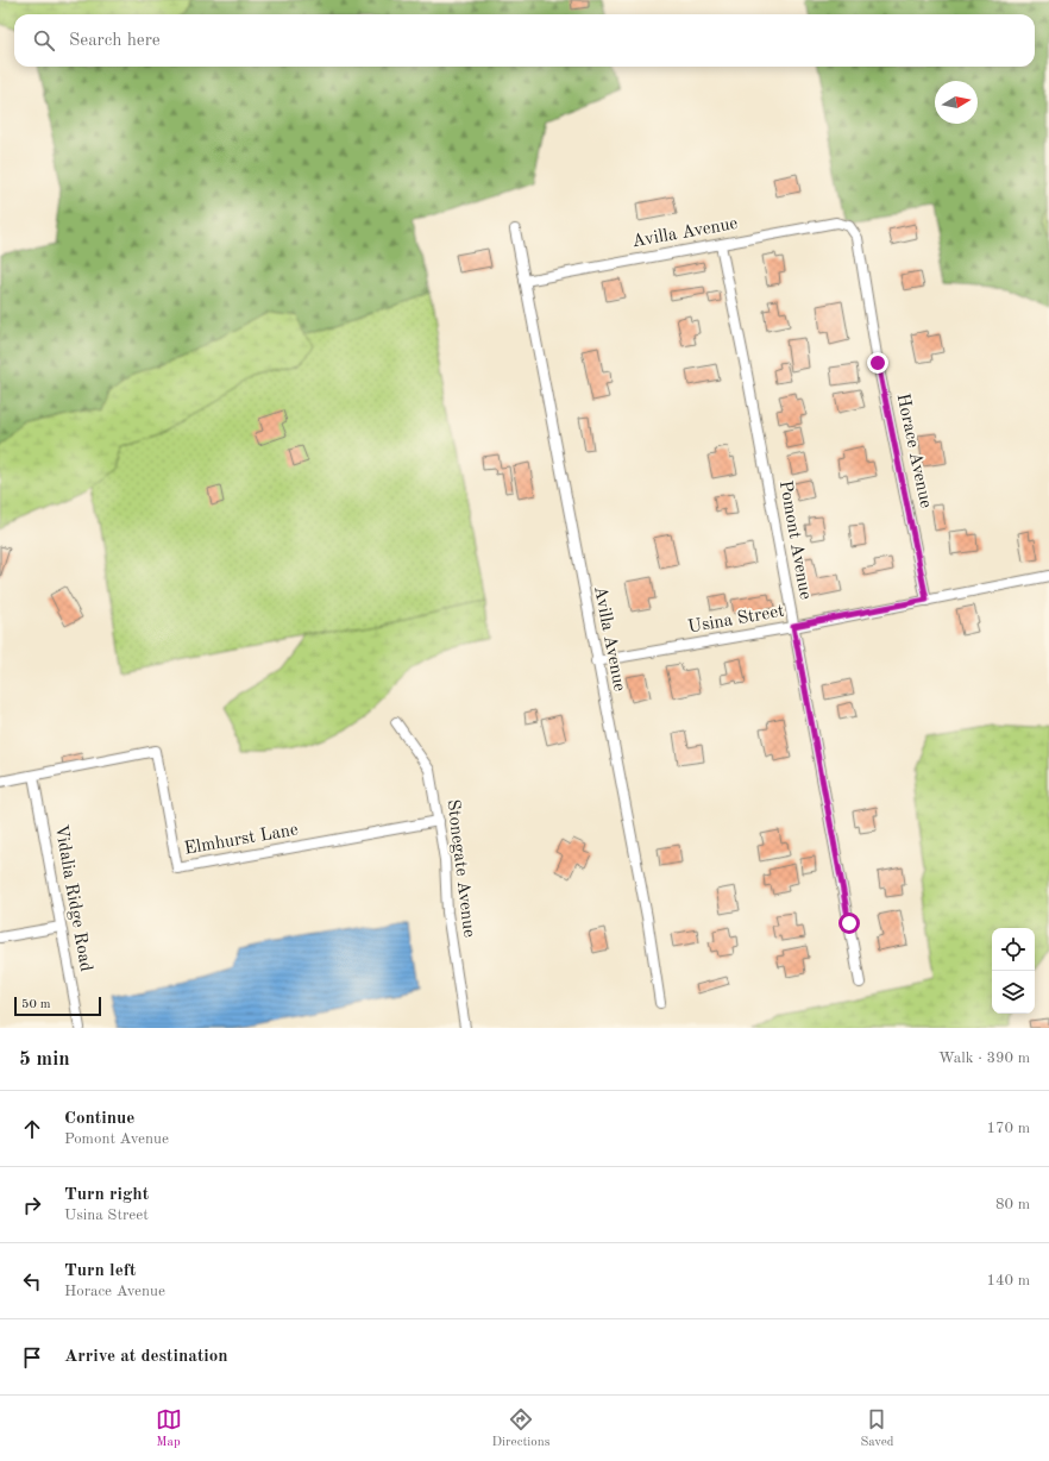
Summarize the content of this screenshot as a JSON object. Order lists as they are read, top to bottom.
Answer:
{
  "streets": {
    "street": [
      "Avilla Avenue",
      "Horace Avenue",
      "Pomont Avenue",
      "Usina Street",
      "Elmhurst Lane",
      "Stonegate Avenue",
      "Vidalia Ridge Road"
    ]
  },
  "crossings": [
    ["Avilla Avenue", "Horace Avenue"],
    ["Avilla Avenue", "Pomont Avenue"],
    ["Avilla Avenue", "Usina Street"],
    ["Horace Avenue", "Usina Street"],
    ["Pomont Avenue", "Usina Street"],
    ["Elmhurst Lane", "Stonegate Avenue"],
    ["Elmhurst Lane", "Vidalia Ridge Road"]
  ],
  "scale_bar": "50 m",
  "north": "right",
  "page": {
    "search": "Search here",
    "scale": "50 m",
    "heading": ["5 min", "Walk · 390 m"],
    "list": [
      ["Continue", "Pomont Avenue", "170 m"],
      ["Turn right", "Usina Street", "80 m"],
      ["Turn left", "Horace Avenue", "140 m"],
      "Arrive at destination"
    ],
    "nav": ["Map", "Directions", "Saved"]
  }
}
